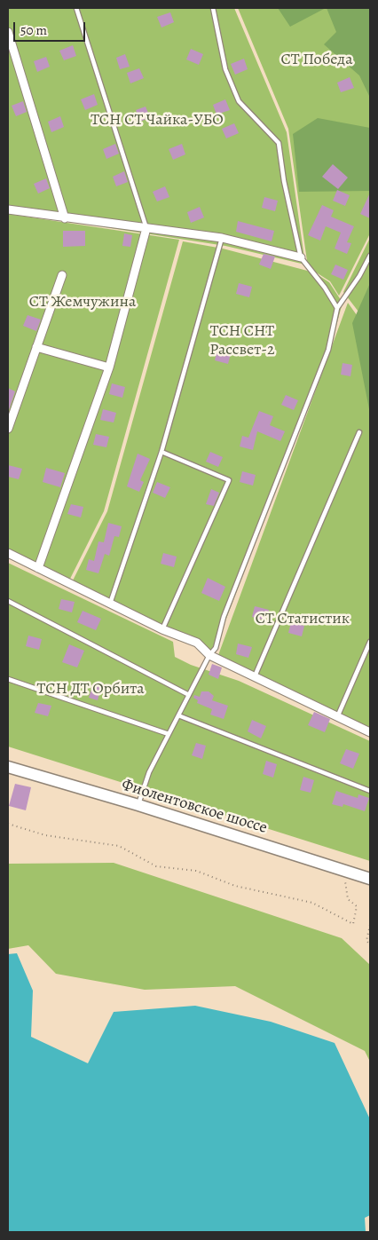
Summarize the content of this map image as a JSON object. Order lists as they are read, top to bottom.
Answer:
{
  "streets": {
    "main road": ["Фиолентовское шоссе"]
  },
  "parks": [
    "СТ Победа",
    "ТСН СТ Чайка-УБО",
    "СТ Жемчужина",
    "ТСН СНТ Рассвет-2",
    "СТ Статистик",
    "ТСН ДТ Орбита"
  ],
  "scale_bar": "50 m"
}
